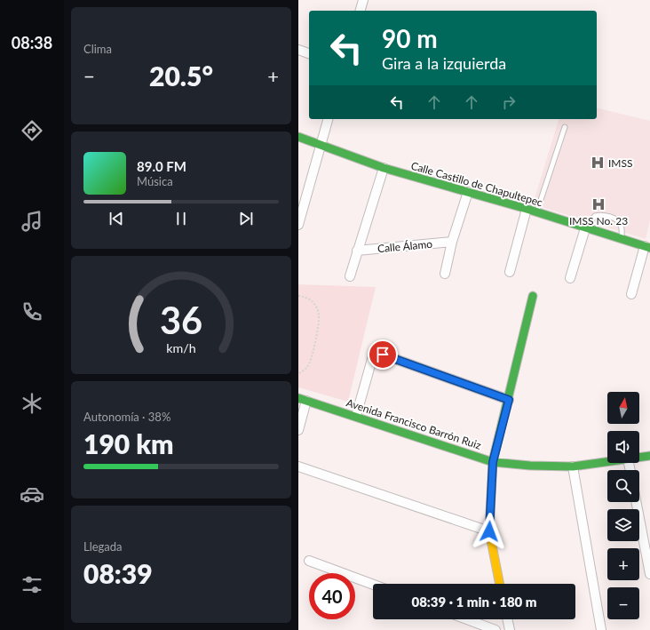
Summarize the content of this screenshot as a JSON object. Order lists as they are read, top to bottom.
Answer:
{
  "streets": {
    "street": ["Calle Castillo de Chapultepec", "Calle Álamo", "Avenida Francisco Barrón Ruiz"]
  },
  "places": {
    "hospital": ["IMSS", "IMSS No. 23"]
  },
  "north": "top",
  "page": {
    "tabs": "08:38",
    "tile": [
      "Clima",
      ["Autonomía · 38%", "190 km"],
      ["Llegada", "08:39"]
    ],
    "turn": ["90 m", "Gira a la izquierda"],
    "heat": ["−", "20.5°", "+"],
    "song": ["89.0 FM", "Música"],
    "map_buttons": ["+", "−"],
    "limit": "40",
    "trip": "08:39 · 1 min · 180 m",
    "gauge": ["36", "km/h"]
  }
}
